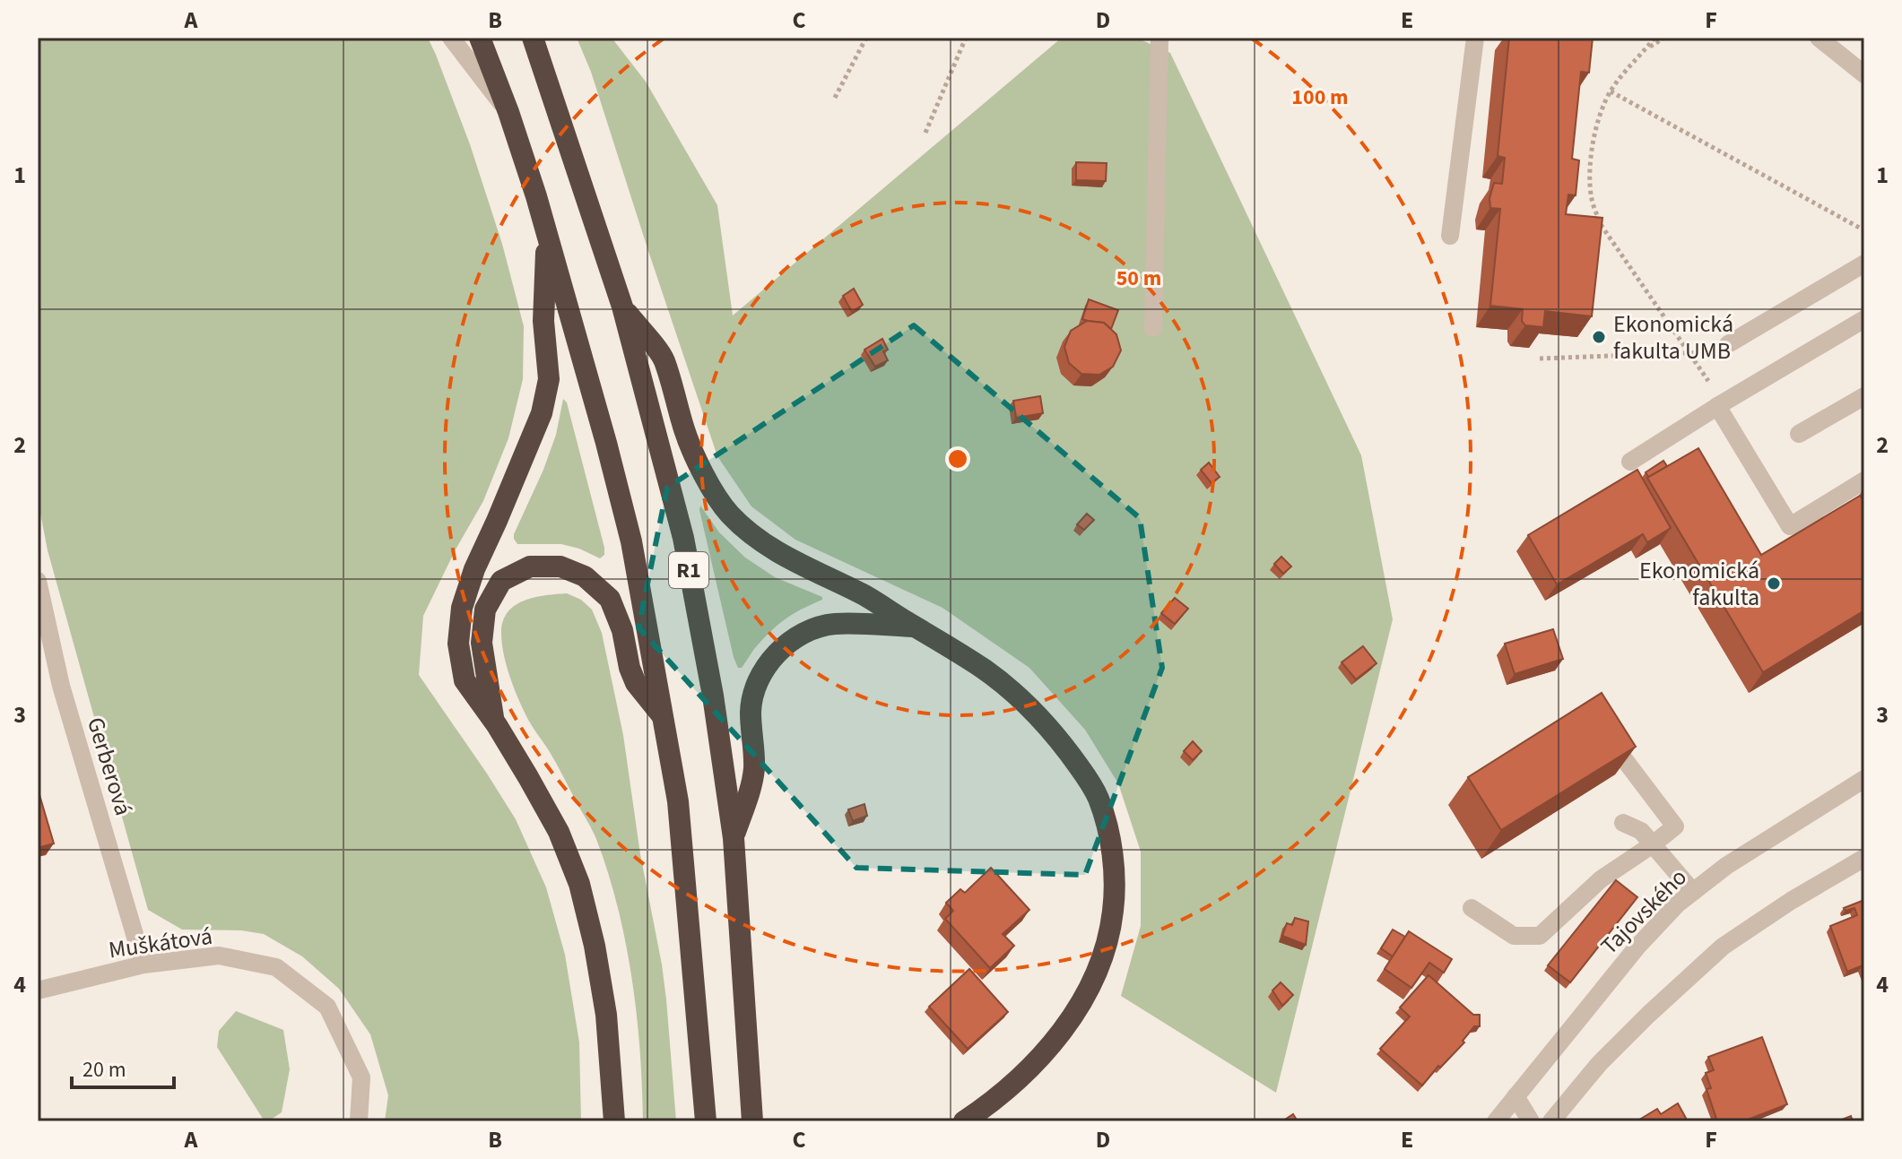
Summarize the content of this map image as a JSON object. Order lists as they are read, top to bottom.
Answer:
{
  "streets": {
    "highway": ["R1"],
    "street": ["Gerberová", "Tajovského", "Muškátová"]
  },
  "crossings": [
    ["Gerberová", "Muškátová"]
  ],
  "places": ["Ekonomická fakulta UMB", "Ekonomická fakulta"],
  "scale_bar": "20 m",
  "grid": {
    "columns": [
      "A",
      "B",
      "C",
      "D",
      "E",
      "F"
    ],
    "rows": [
      "1",
      "2",
      "3",
      "4"
    ]
  },
  "rings": ["100 m", "50 m"]
}
